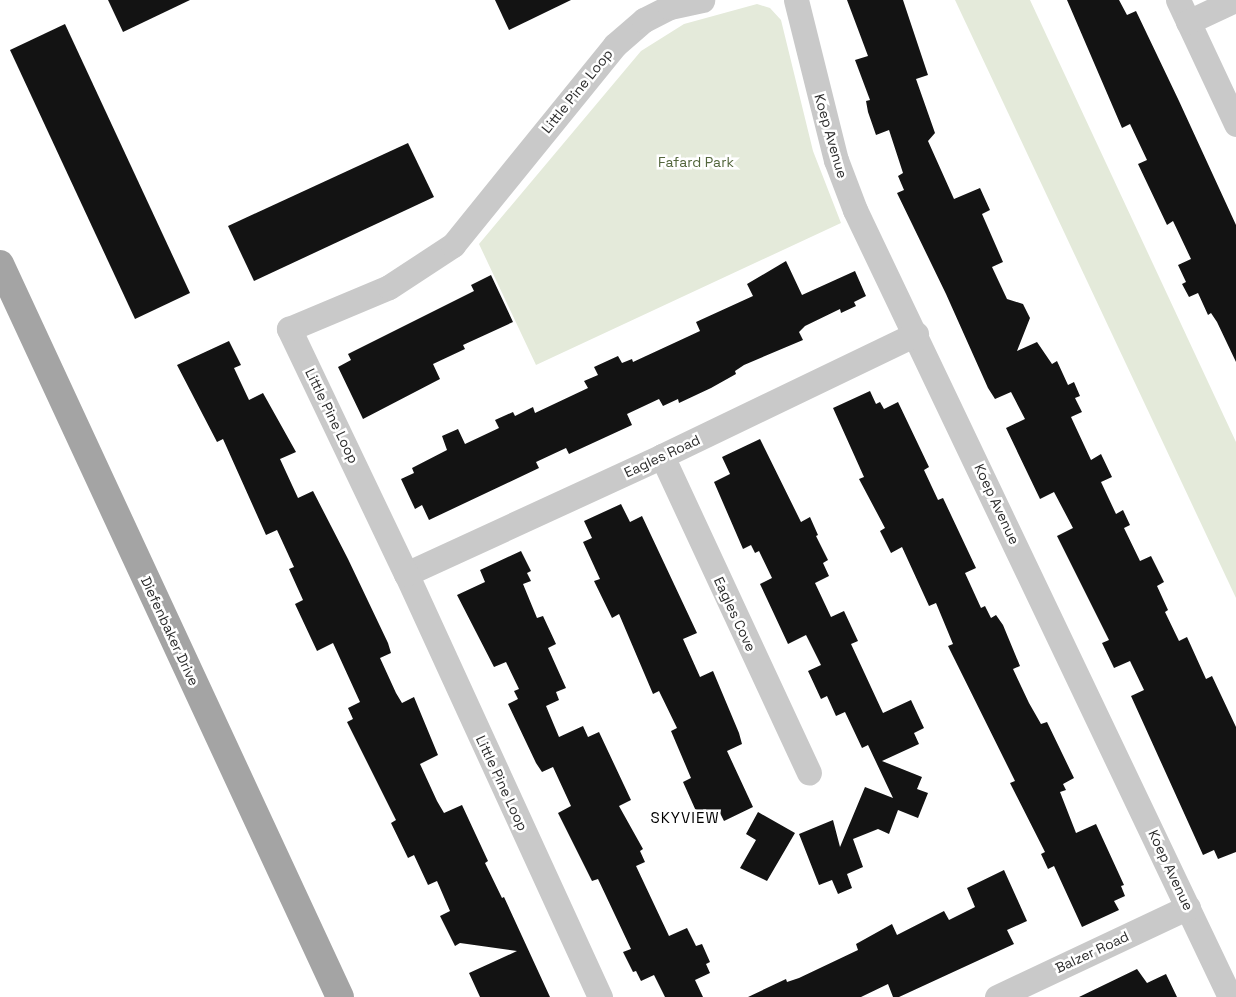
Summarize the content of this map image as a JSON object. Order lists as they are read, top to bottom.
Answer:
{
  "streets": {
    "main road": ["Diefenbaker Drive"],
    "street": [
      "Little Pine Loop",
      "Koep Avenue",
      "Eagles Road",
      "Eagles Cove",
      "Balzer Road"
    ]
  },
  "crossings": [
    ["Little Pine Loop", "Eagles Road"],
    ["Koep Avenue", "Eagles Road"],
    ["Koep Avenue", "Balzer Road"],
    ["Eagles Road", "Eagles Cove"]
  ],
  "districts": ["SKYVIEW"],
  "parks": ["Fafard Park"]
}
